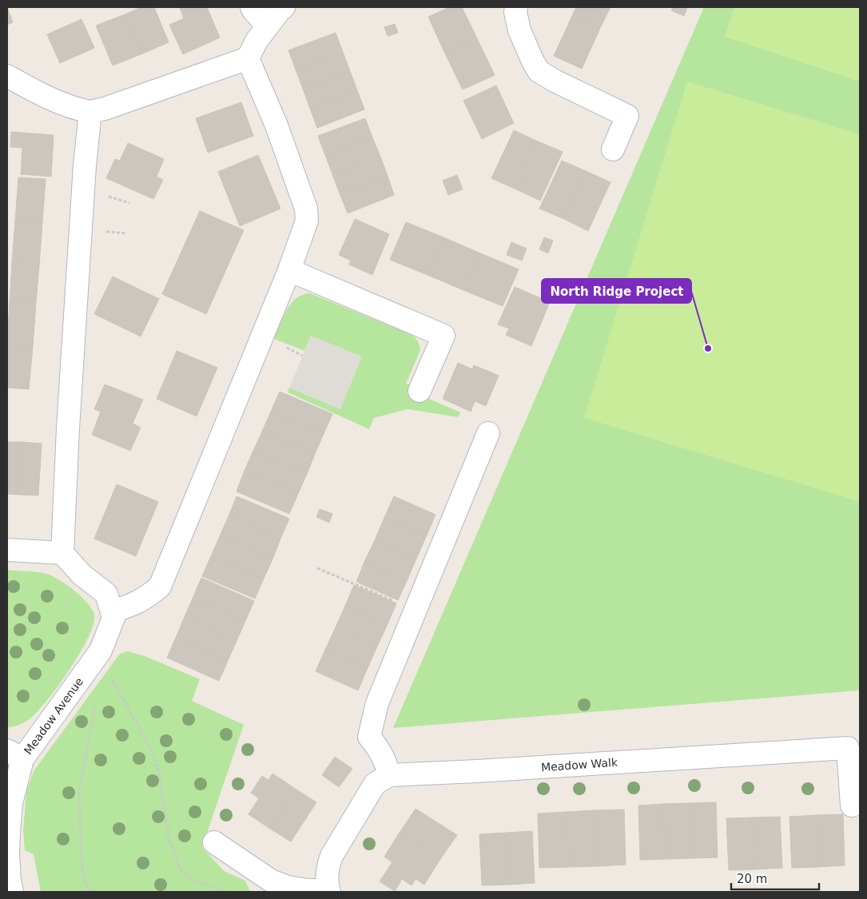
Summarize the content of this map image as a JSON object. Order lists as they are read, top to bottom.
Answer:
{
  "streets": {
    "street": ["Meadow Avenue", "Meadow Walk"]
  },
  "places": ["North Ridge Project"],
  "scale_bar": "20 m"
}
